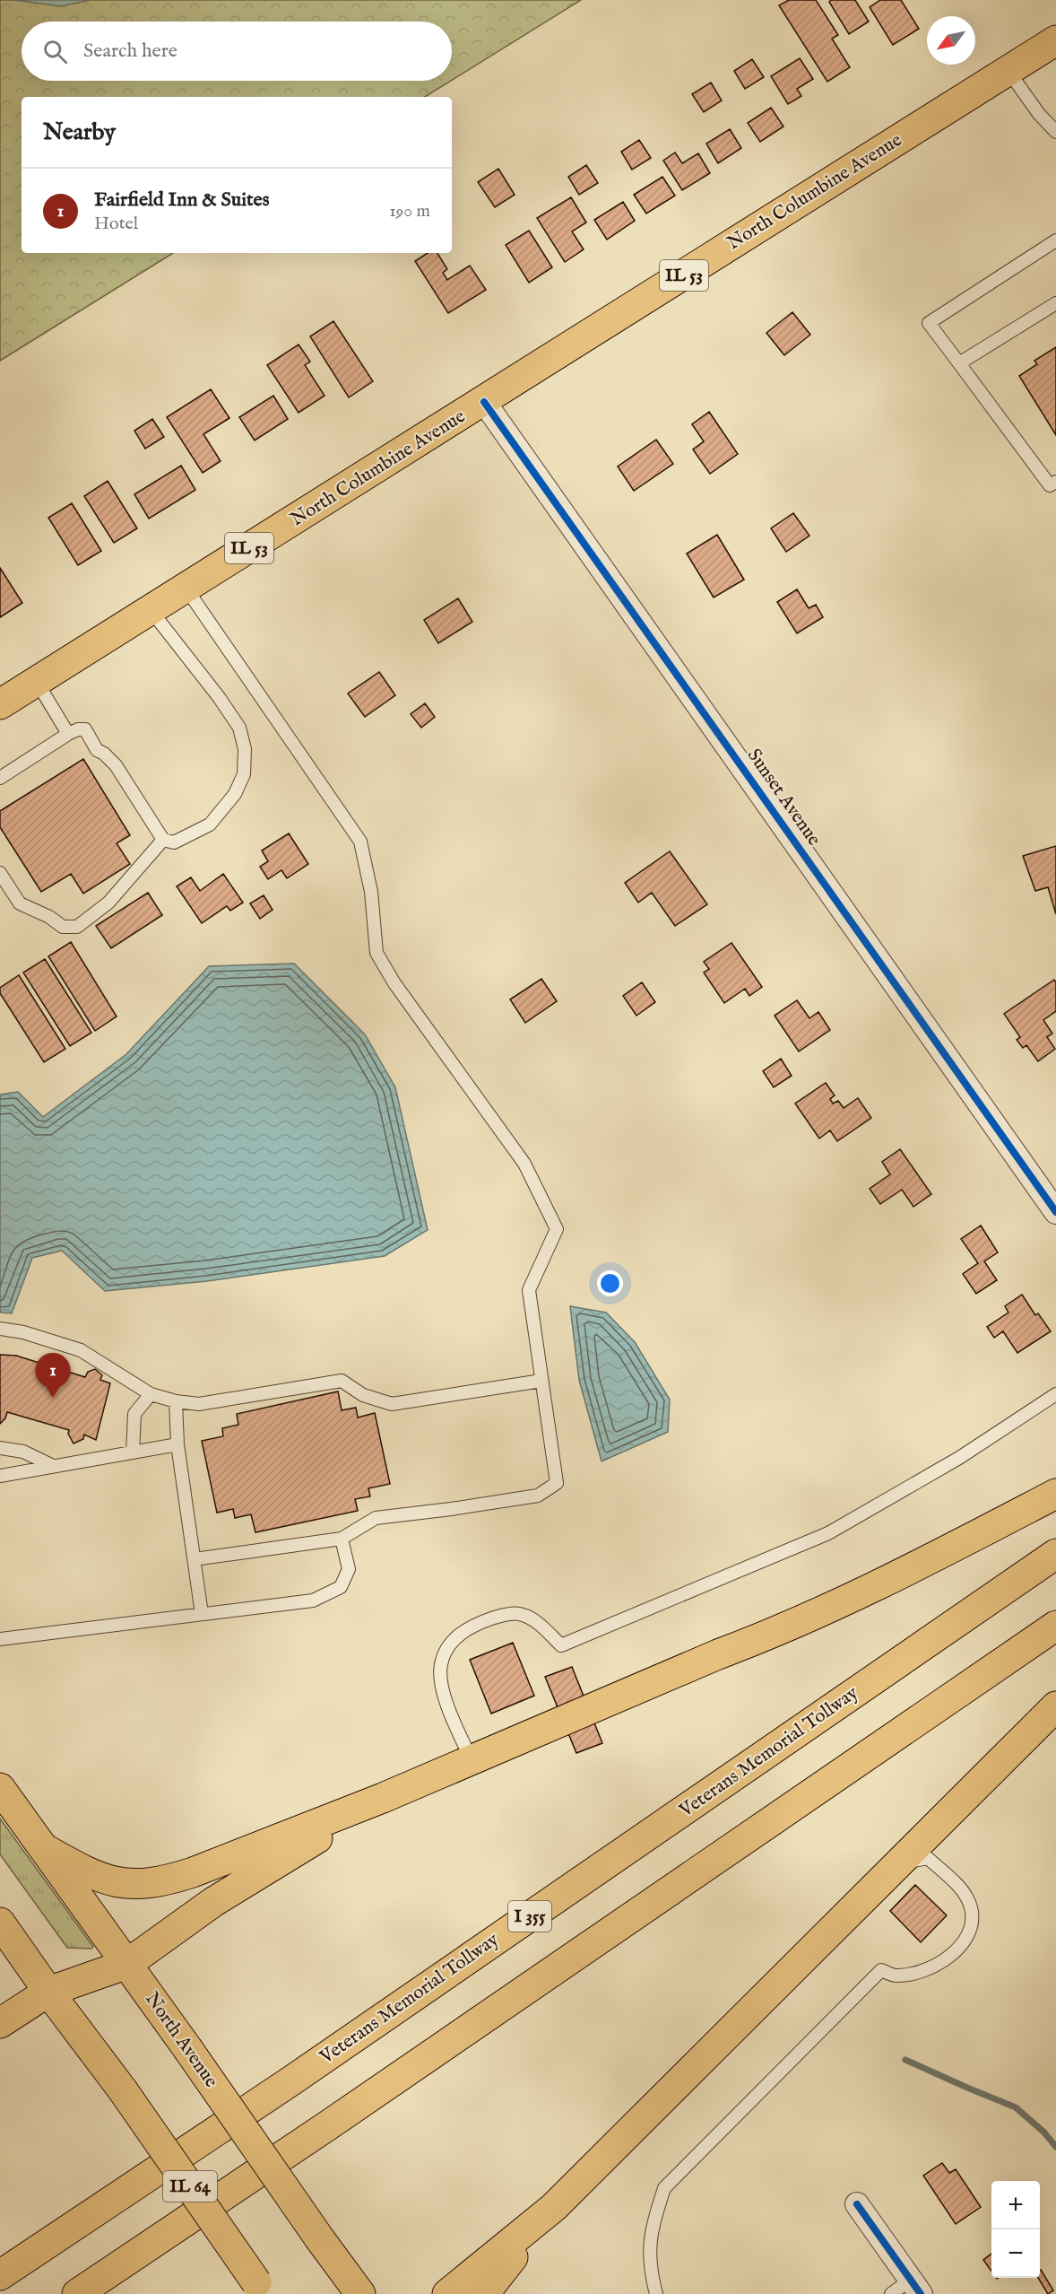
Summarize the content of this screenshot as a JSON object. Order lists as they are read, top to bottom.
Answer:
{
  "streets": {
    "main road": [
      "North Columbine Avenue",
      "IL 53",
      "Veterans Memorial Tollway",
      "I 355",
      "North Avenue",
      "IL 64"
    ],
    "street": ["Sunset Avenue"]
  },
  "crossings": [
    ["North Columbine Avenue", "Sunset Avenue"]
  ],
  "north": "bottom left",
  "page": {
    "search": "Search here",
    "heading": "Nearby",
    "list": [
      {
        "mark": "1",
        "name": "Fairfield Inn & Suites",
        "note": "Hotel",
        "value": "190 m"
      }
    ],
    "pins": "1",
    "map_buttons": ["+", "−"]
  }
}
